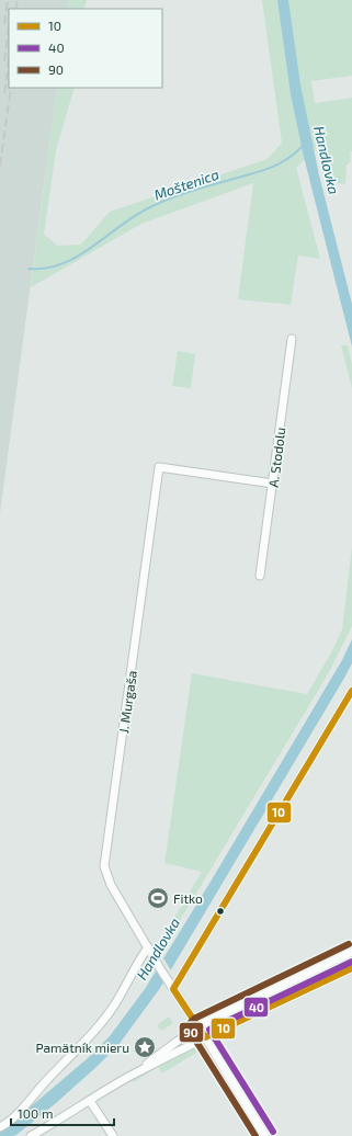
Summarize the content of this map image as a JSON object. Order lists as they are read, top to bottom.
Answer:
{
  "streets": {
    "street": ["A. Stodolu", "J. Murgaša"]
  },
  "crossings": [
    ["A. Stodolu", "J. Murgaša"]
  ],
  "water": ["Handlovka", "Moštenica"],
  "places": {
    "sports": ["Fitko"],
    "place": ["Pamätník mieru"]
  },
  "lines": ["transit line 10", "transit line 90", "transit line 40"],
  "legend": ["10", "40", "90"],
  "scale_bar": "100 m"
}
